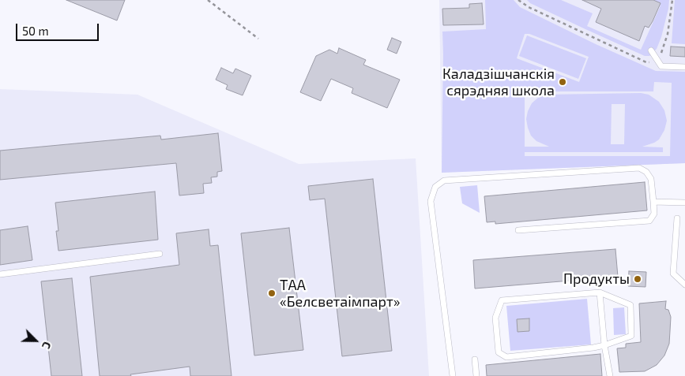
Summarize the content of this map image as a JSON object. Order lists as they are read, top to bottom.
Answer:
{
  "places": ["Каладзішчанскія сярэдняя школа", "Продукты", "ТАА «Белсветаімпарт»"],
  "scale_bar": "50 m",
  "north": "bottom right"
}
